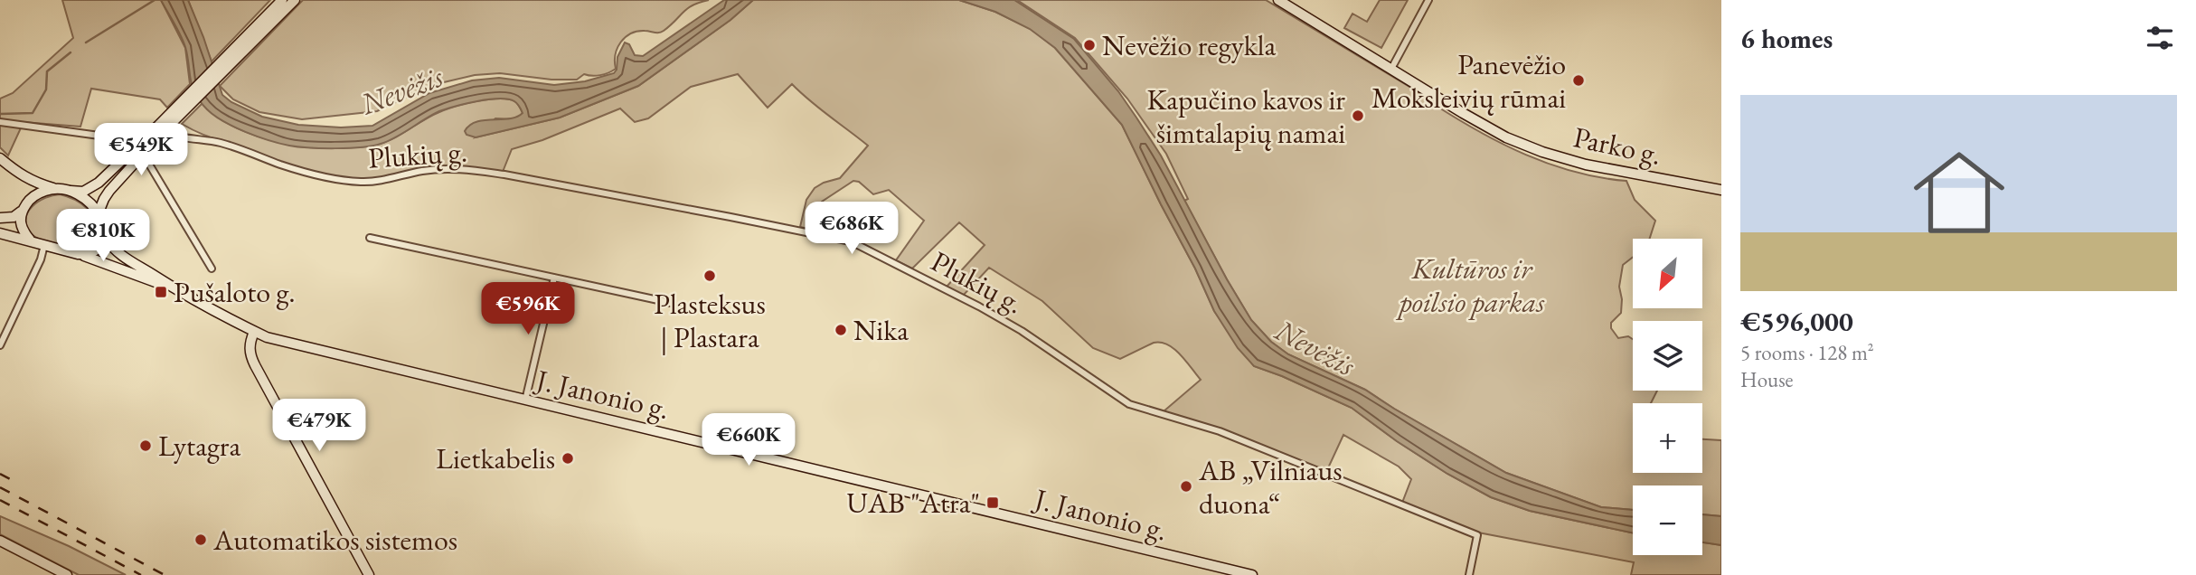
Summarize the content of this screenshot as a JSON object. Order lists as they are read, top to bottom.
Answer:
{
  "streets": {
    "main road": ["Parko g.", "J. Janonio g."],
    "street": ["Plukių g."]
  },
  "water": ["Nevėžis"],
  "parks": ["Kultūros ir poilsio parkas"],
  "places": {
    "other": [
      "Nevėžio regykla",
      "Panevėžio Moksleivių rūmai",
      "Kapučino kavos ir šimtalapių namai",
      "Plasteksus | Plastara",
      "Nika",
      "Lytagra",
      "Lietkabelis",
      "AB „Vilniaus duona“",
      "Automatikos sistemos"
    ],
    "transit": ["Pušaloto g.", "UAB \"Atra\""]
  },
  "north": "bottom left",
  "page": {
    "heading": "6 homes",
    "list": [
      {
        "name": "€596,000",
        "note": "5 rooms · 128 m² · House"
      }
    ],
    "price": [
      "€549K",
      "€686K",
      "€810K",
      "€596K",
      "€479K",
      "€660K"
    ],
    "map_buttons": ["+", "−"]
  }
}
